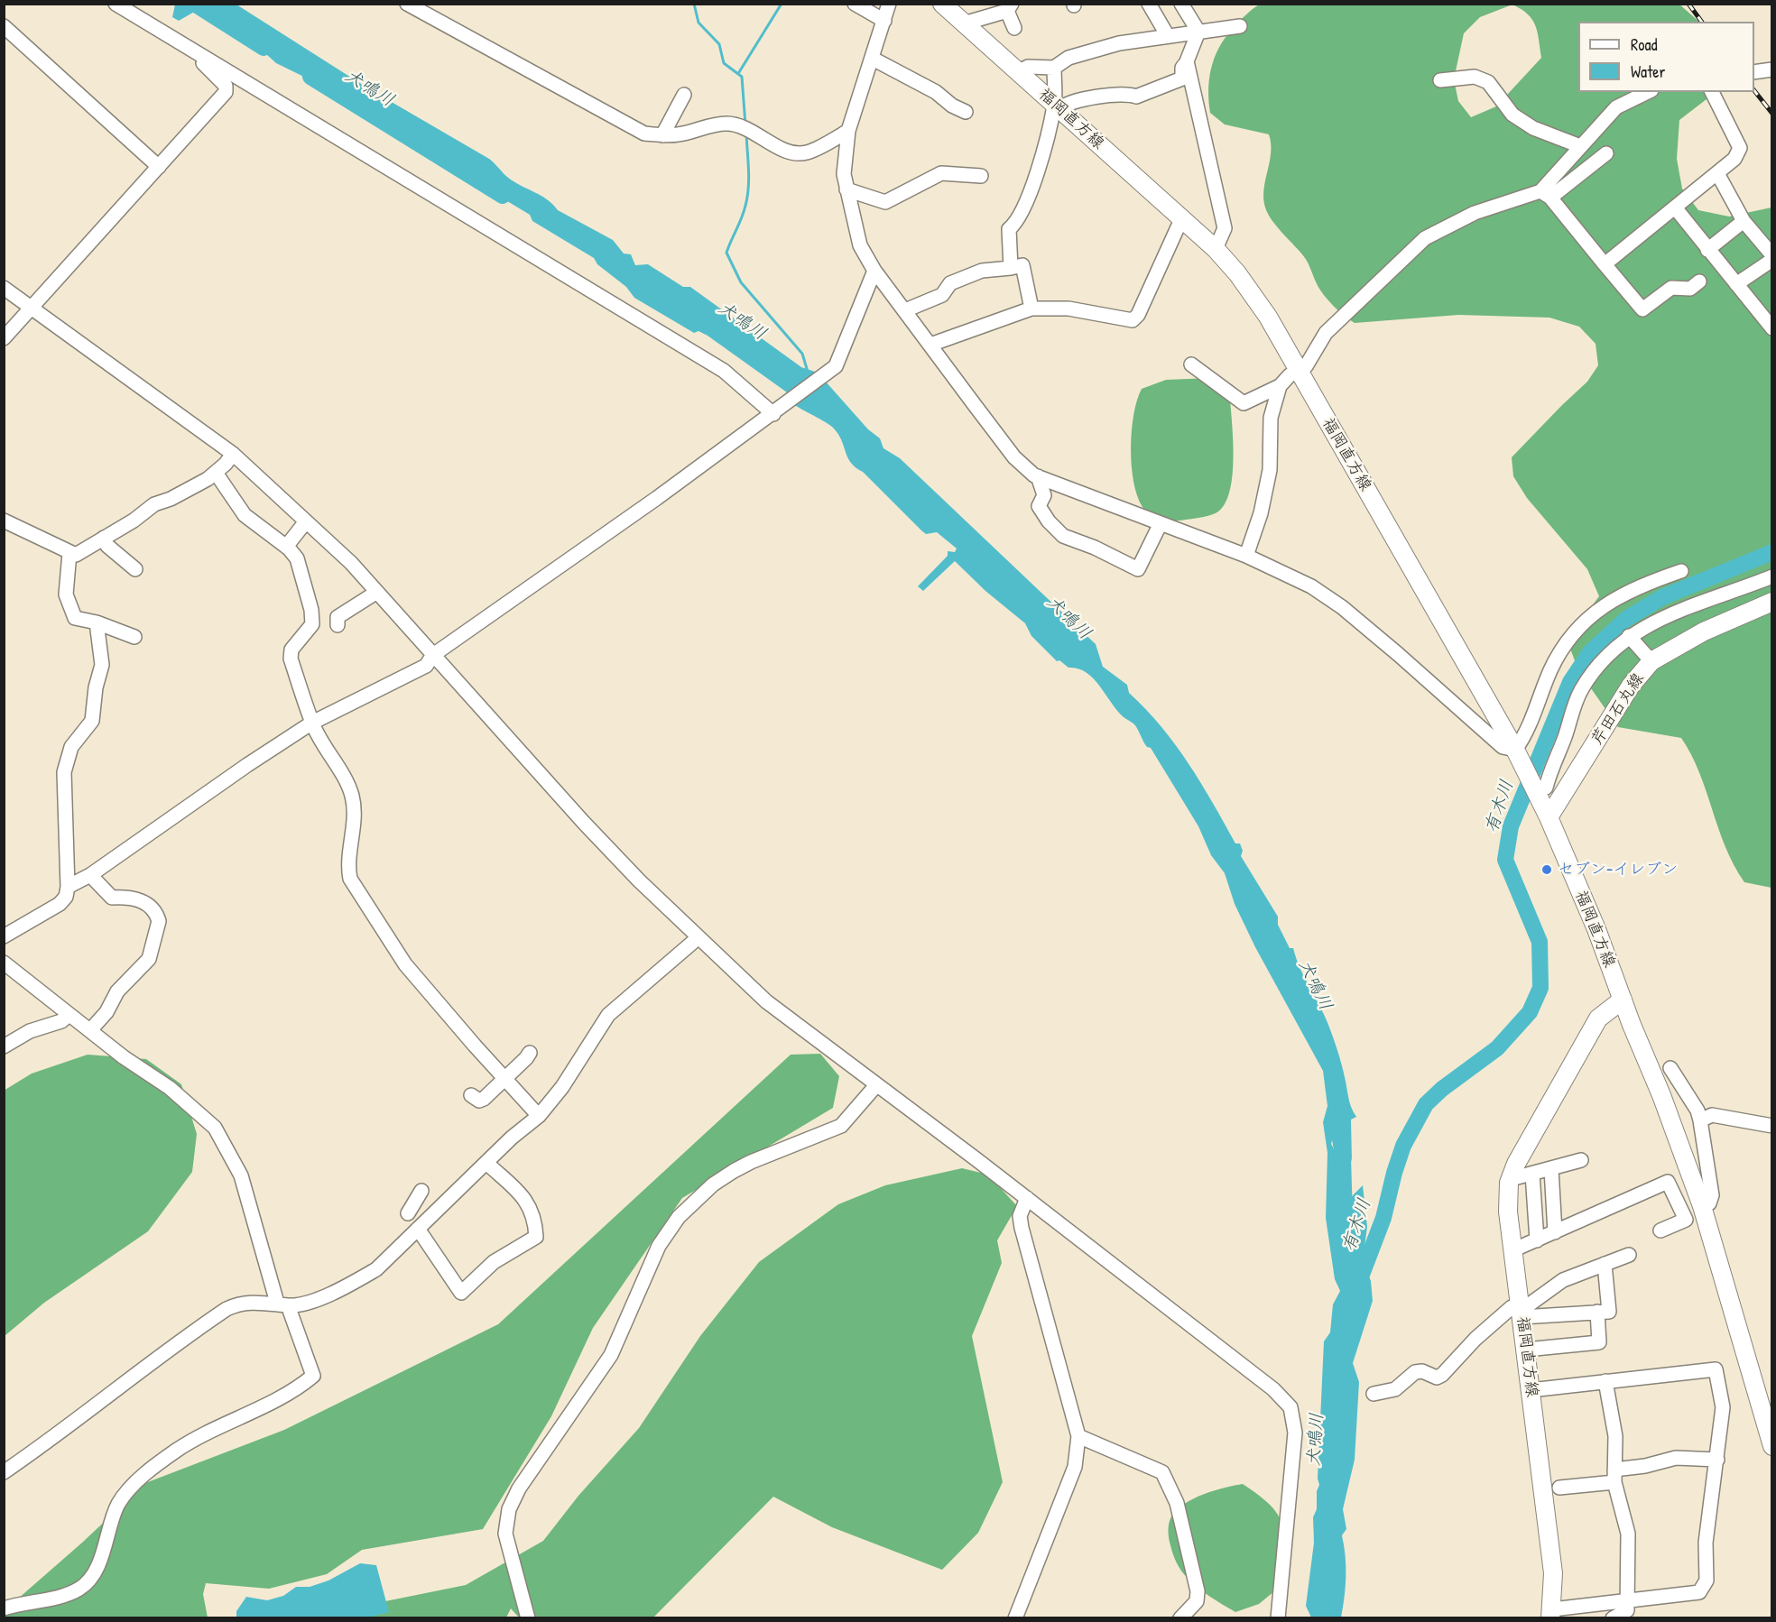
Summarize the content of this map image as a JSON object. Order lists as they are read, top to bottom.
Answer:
{
  "streets": {
    "main road": ["福岡直方線", "芹田石丸線"]
  },
  "crossings": [
    ["福岡直方線", "芹田石丸線"]
  ],
  "water": ["犬鳴川", "有木川"],
  "places": ["セブン-イレブン"],
  "legend": ["Road", "Water"]
}
